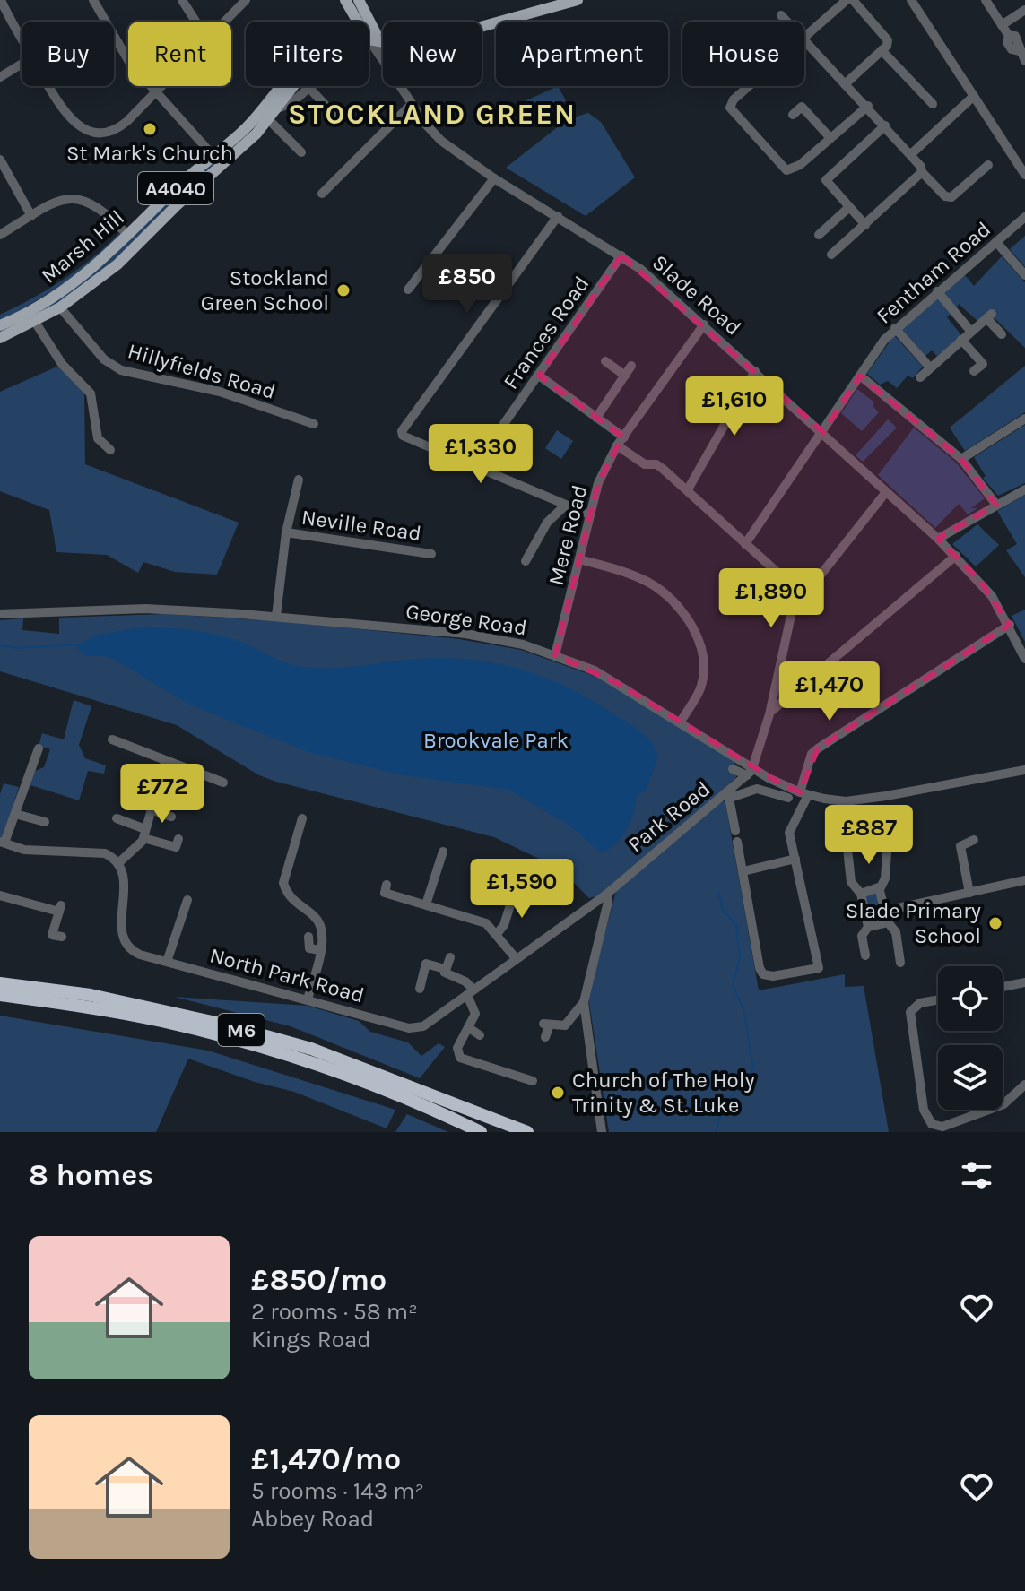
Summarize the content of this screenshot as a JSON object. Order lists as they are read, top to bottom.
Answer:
{
  "streets": {
    "highway": ["M6"],
    "main road": ["A4040", "Marsh Hill"],
    "street": [
      "Fentham Road",
      "Slade Road",
      "Frances Road",
      "Hillyfields Road",
      "Neville Road",
      "Mere Road",
      "George Road",
      "Park Road",
      "North Park Road"
    ]
  },
  "crossings": [
    ["Marsh Hill", "Hillyfields Road"],
    ["Fentham Road", "Slade Road"],
    ["Slade Road", "Frances Road"],
    ["Slade Road", "Mere Road"],
    ["Neville Road", "George Road"],
    ["Mere Road", "George Road"],
    ["George Road", "Park Road"],
    ["Park Road", "North Park Road"]
  ],
  "districts": ["STOCKLAND GREEN"],
  "parks": ["Brookvale Park"],
  "places": [
    "St Mark's Church",
    "Stockland Green School",
    "Slade Primary School",
    "Church of The Holy Trinity & St. Luke"
  ],
  "page": {
    "chip": [
      "Buy",
      "Rent",
      "Filters",
      "New",
      "Apartment",
      "House"
    ],
    "price": [
      "£850",
      "£1,610",
      "£1,330",
      "£1,890",
      "£1,470",
      "£772",
      "£887",
      "£1,590"
    ],
    "heading": "8 homes",
    "list": [
      {
        "name": "£850/mo",
        "note": "2 rooms · 58 m² · Kings Road"
      },
      {
        "name": "£1,470/mo",
        "note": "5 rooms · 143 m² · Abbey Road"
      }
    ]
  }
}
